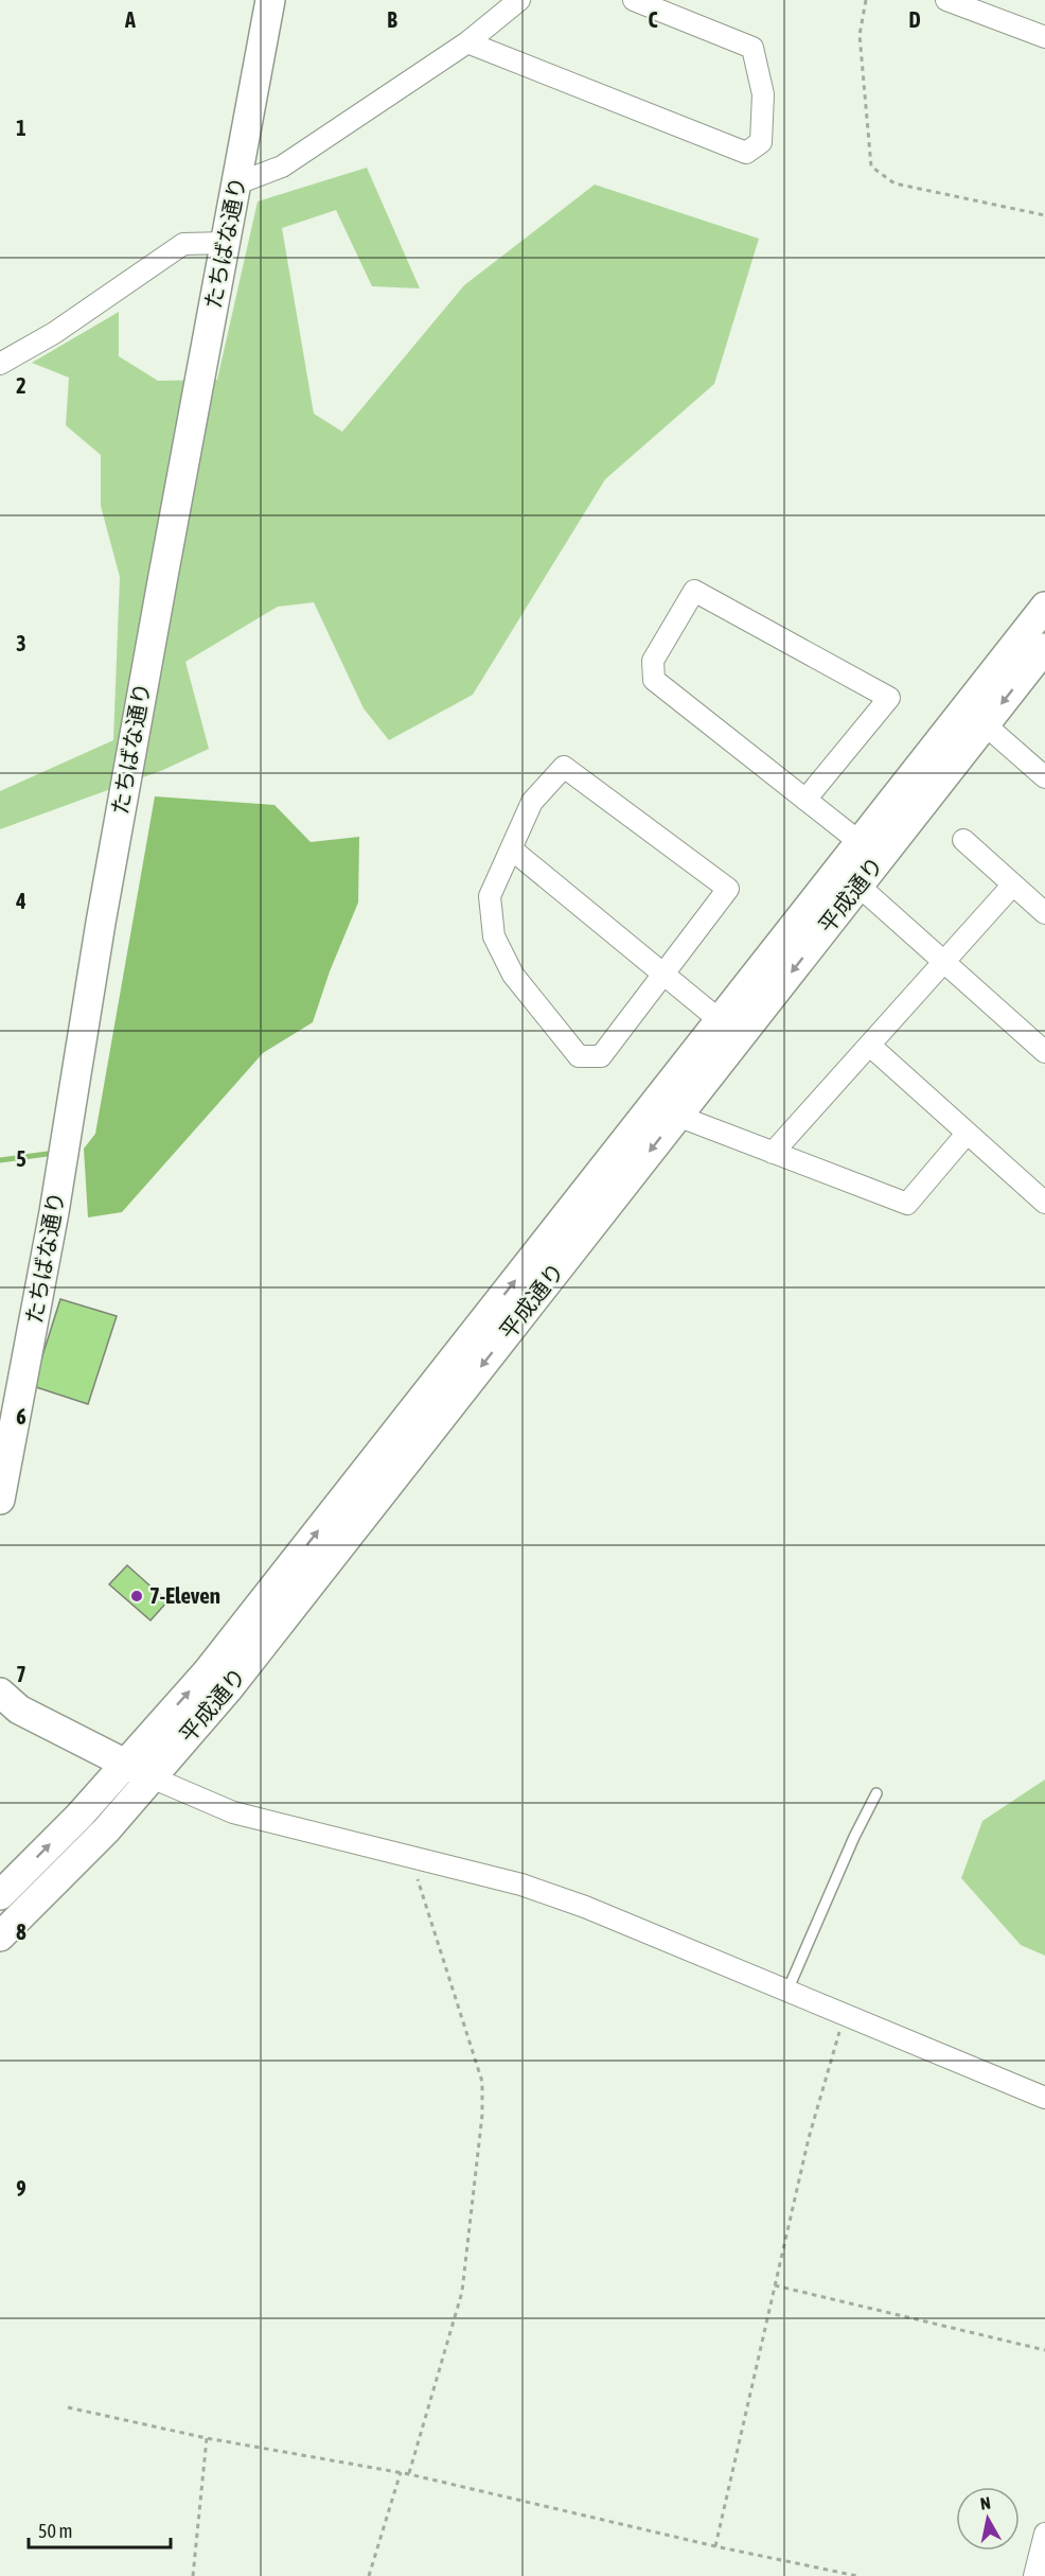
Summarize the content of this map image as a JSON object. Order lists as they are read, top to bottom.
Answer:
{
  "streets": {
    "street": ["たちばな通り", "平成通り"]
  },
  "places": ["7-Eleven"],
  "scale_bar": "50 m",
  "north": "top",
  "grid": {
    "columns": [
      "A",
      "B",
      "C",
      "D"
    ],
    "rows": [
      "1",
      "2",
      "3",
      "4",
      "5",
      "6",
      "7",
      "8",
      "9"
    ]
  }
}
